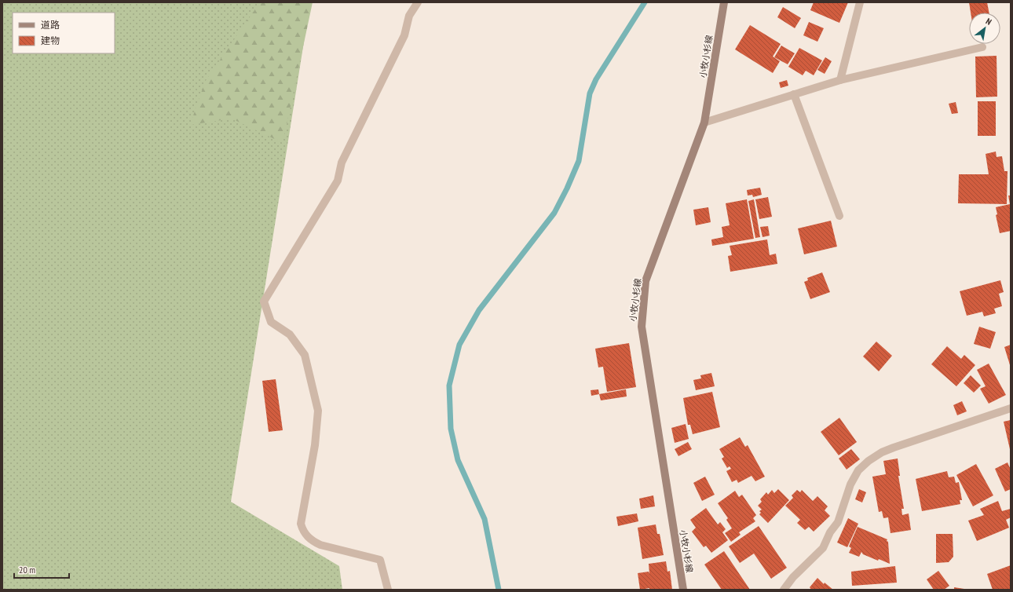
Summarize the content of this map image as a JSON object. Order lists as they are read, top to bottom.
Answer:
{
  "streets": {
    "main road": ["小牧小杉線"]
  },
  "legend": ["道路", "建物"],
  "scale_bar": "20 m",
  "north": "top right"
}
